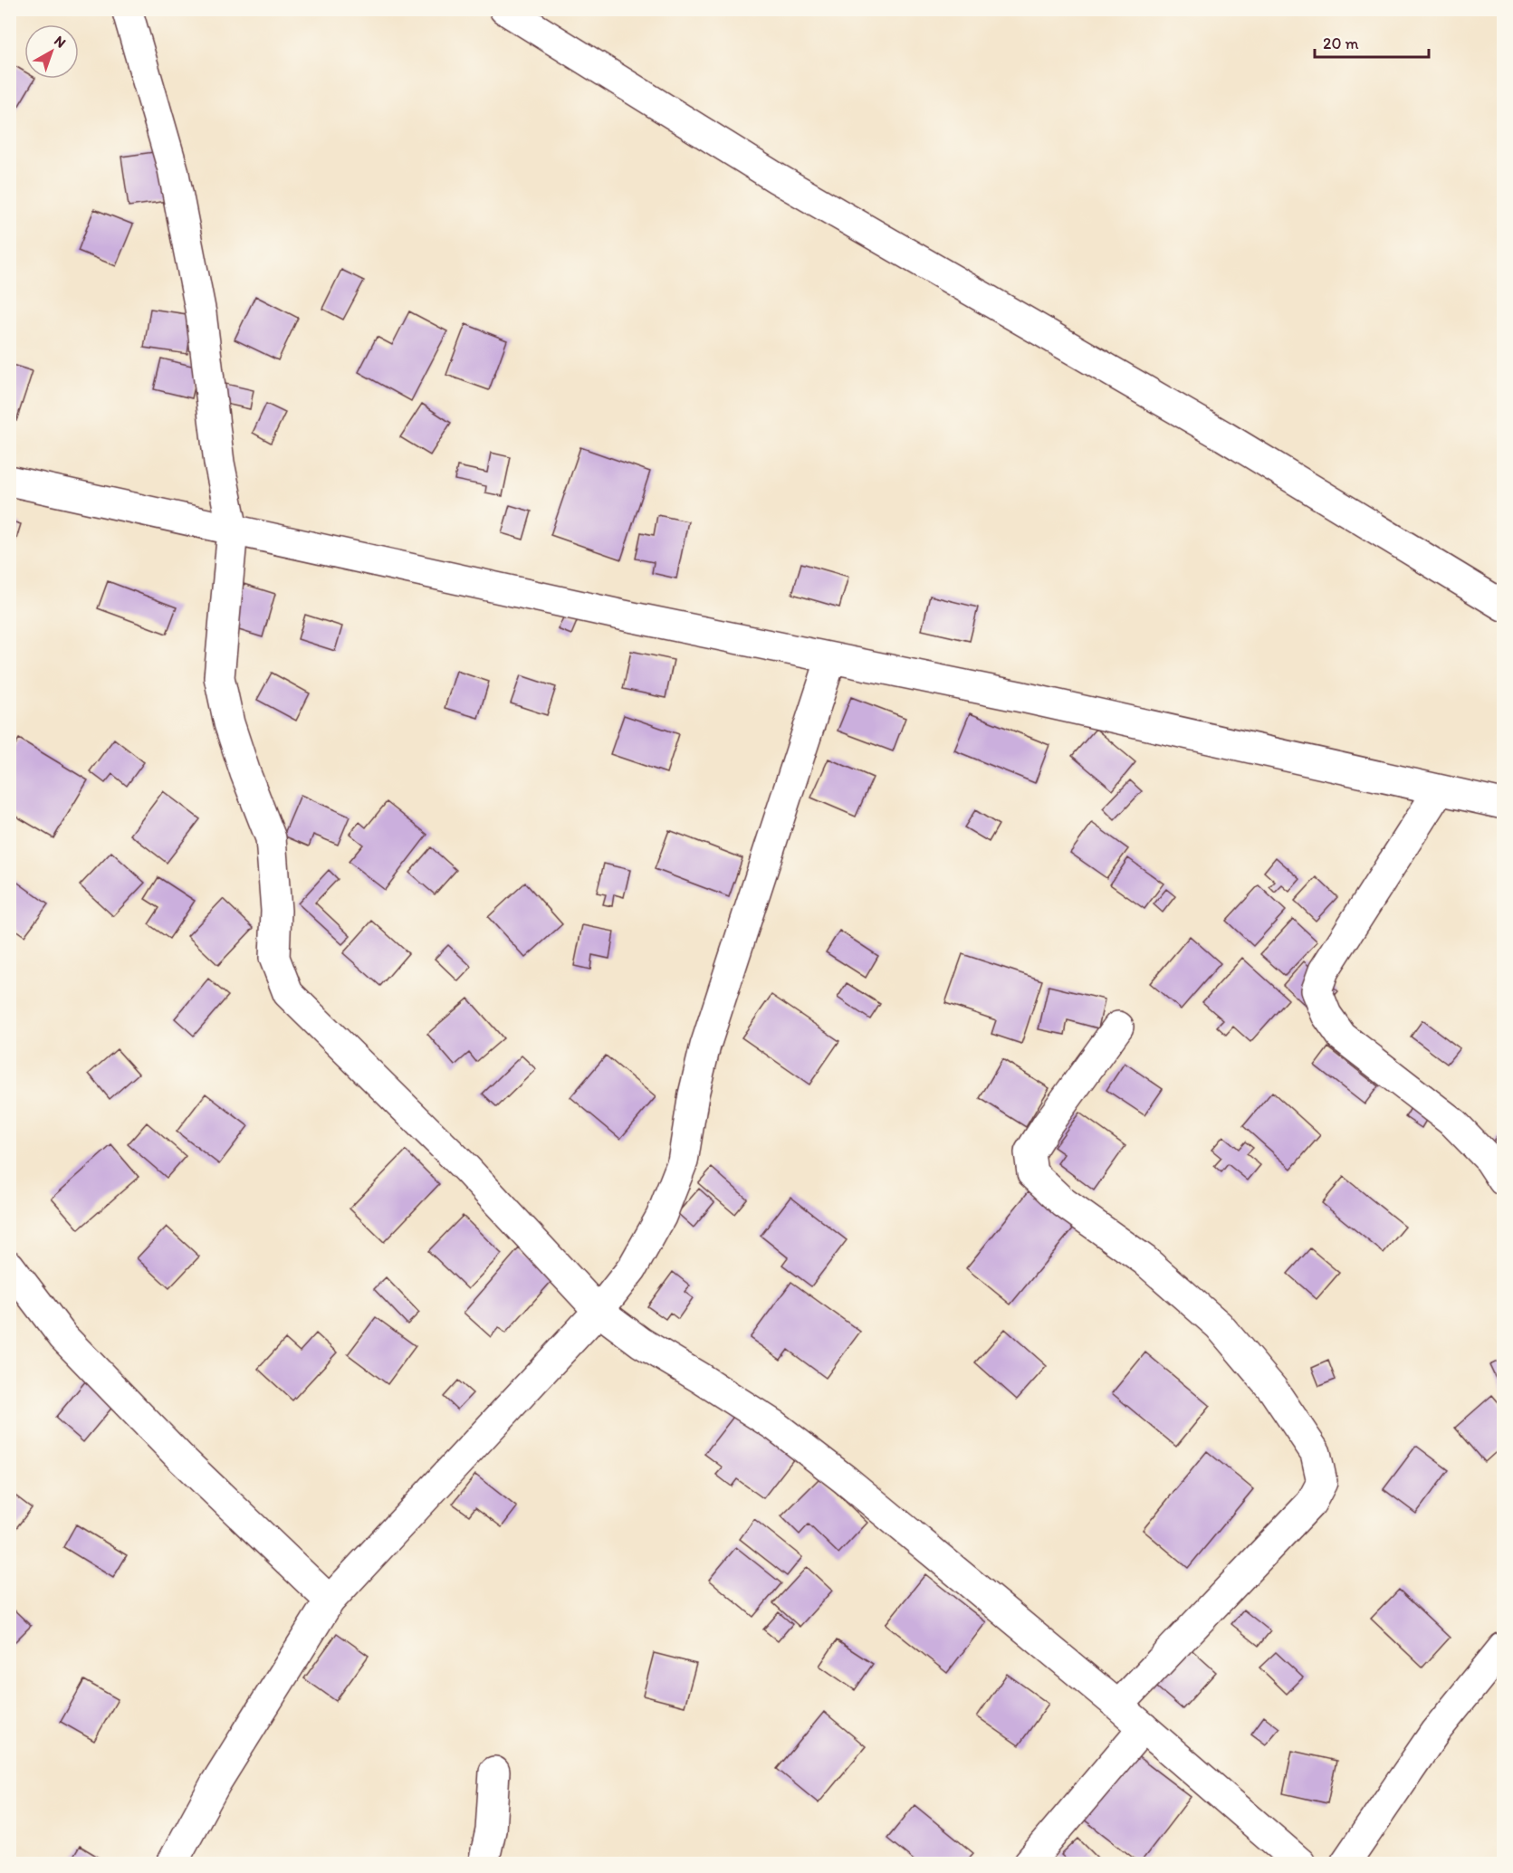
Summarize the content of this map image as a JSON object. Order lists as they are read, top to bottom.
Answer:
{
  "scale_bar": "20 m",
  "north": "top right"
}
